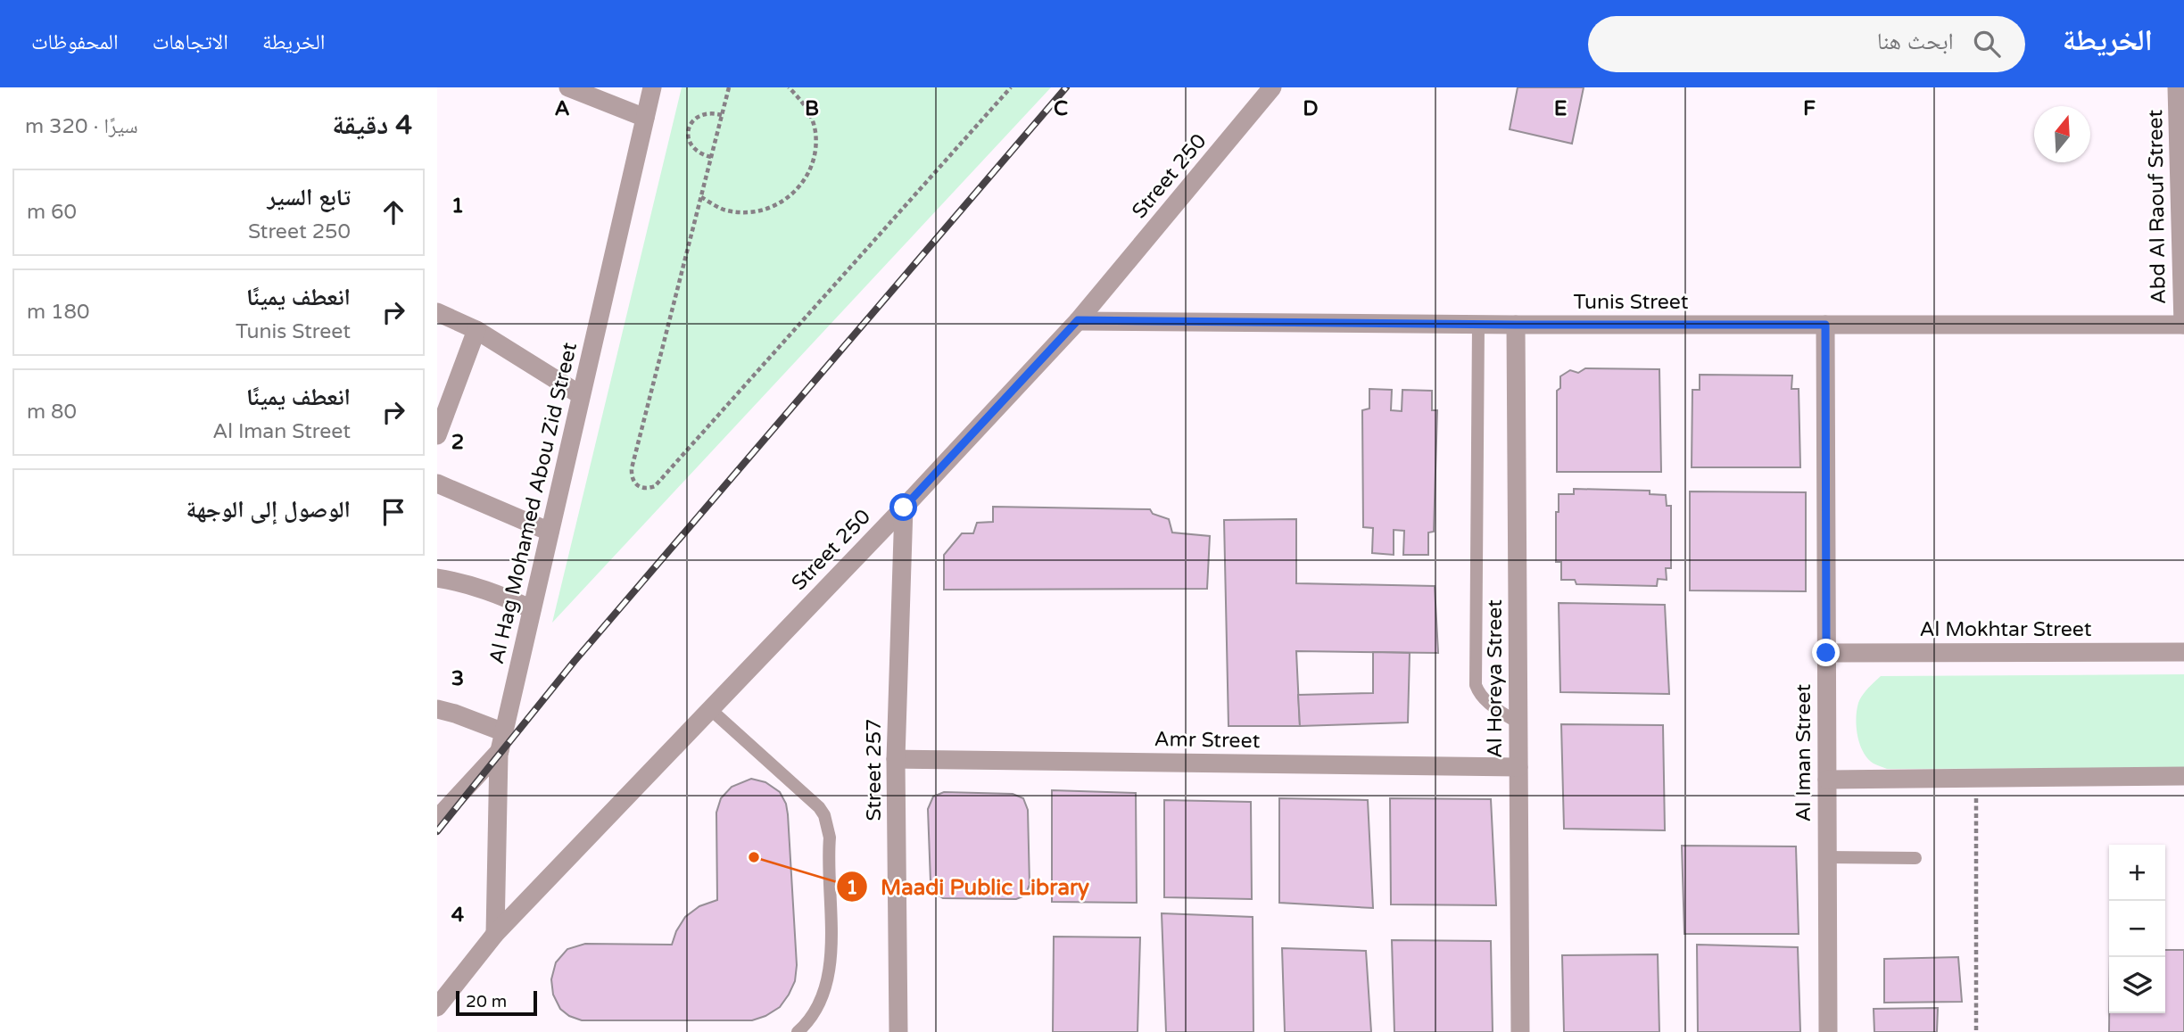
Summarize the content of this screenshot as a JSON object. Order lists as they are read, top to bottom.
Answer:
{
  "streets": {
    "street": [
      "Street 250",
      "Abd Al Raouf Street",
      "Tunis Street",
      "Al Hag Mohamed Abou Zid Street",
      "Al Mokhtar Street",
      "Al Horeya Street",
      "Amr Street",
      "Al Iman Street",
      "Street 257"
    ]
  },
  "crossings": [
    ["Street 250", "Tunis Street"],
    ["Street 250", "Al Hag Mohamed Abou Zid Street"],
    ["Street 250", "Street 257"],
    ["Abd Al Raouf Street", "Tunis Street"],
    ["Tunis Street", "Al Horeya Street"],
    ["Tunis Street", "Al Iman Street"],
    ["Al Mokhtar Street", "Al Iman Street"],
    ["Al Horeya Street", "Amr Street"],
    ["Amr Street", "Street 257"]
  ],
  "places": ["Maadi Public Library"],
  "scale_bar": "20 m",
  "north": "top",
  "page": {
    "header": "الخريطة",
    "search": "ابحث هنا",
    "nav": ["الخريطة", "الاتجاهات", "المحفوظات"],
    "heading": ["4 دقيقة", "سيرًا · 320 m"],
    "list": [
      ["تابع السير", "Street 250", "60 m"],
      ["انعطف يمينًا", "Tunis Street", "180 m"],
      ["انعطف يمينًا", "Al Iman Street", "80 m"],
      "الوصول إلى الوجهة"
    ],
    "map_buttons": ["+", "−"],
    "scale": "20 m"
  },
  "grid": {
    "columns": [
      "A",
      "B",
      "C",
      "D",
      "E",
      "F"
    ],
    "rows": [
      "1",
      "2",
      "3",
      "4"
    ]
  }
}
